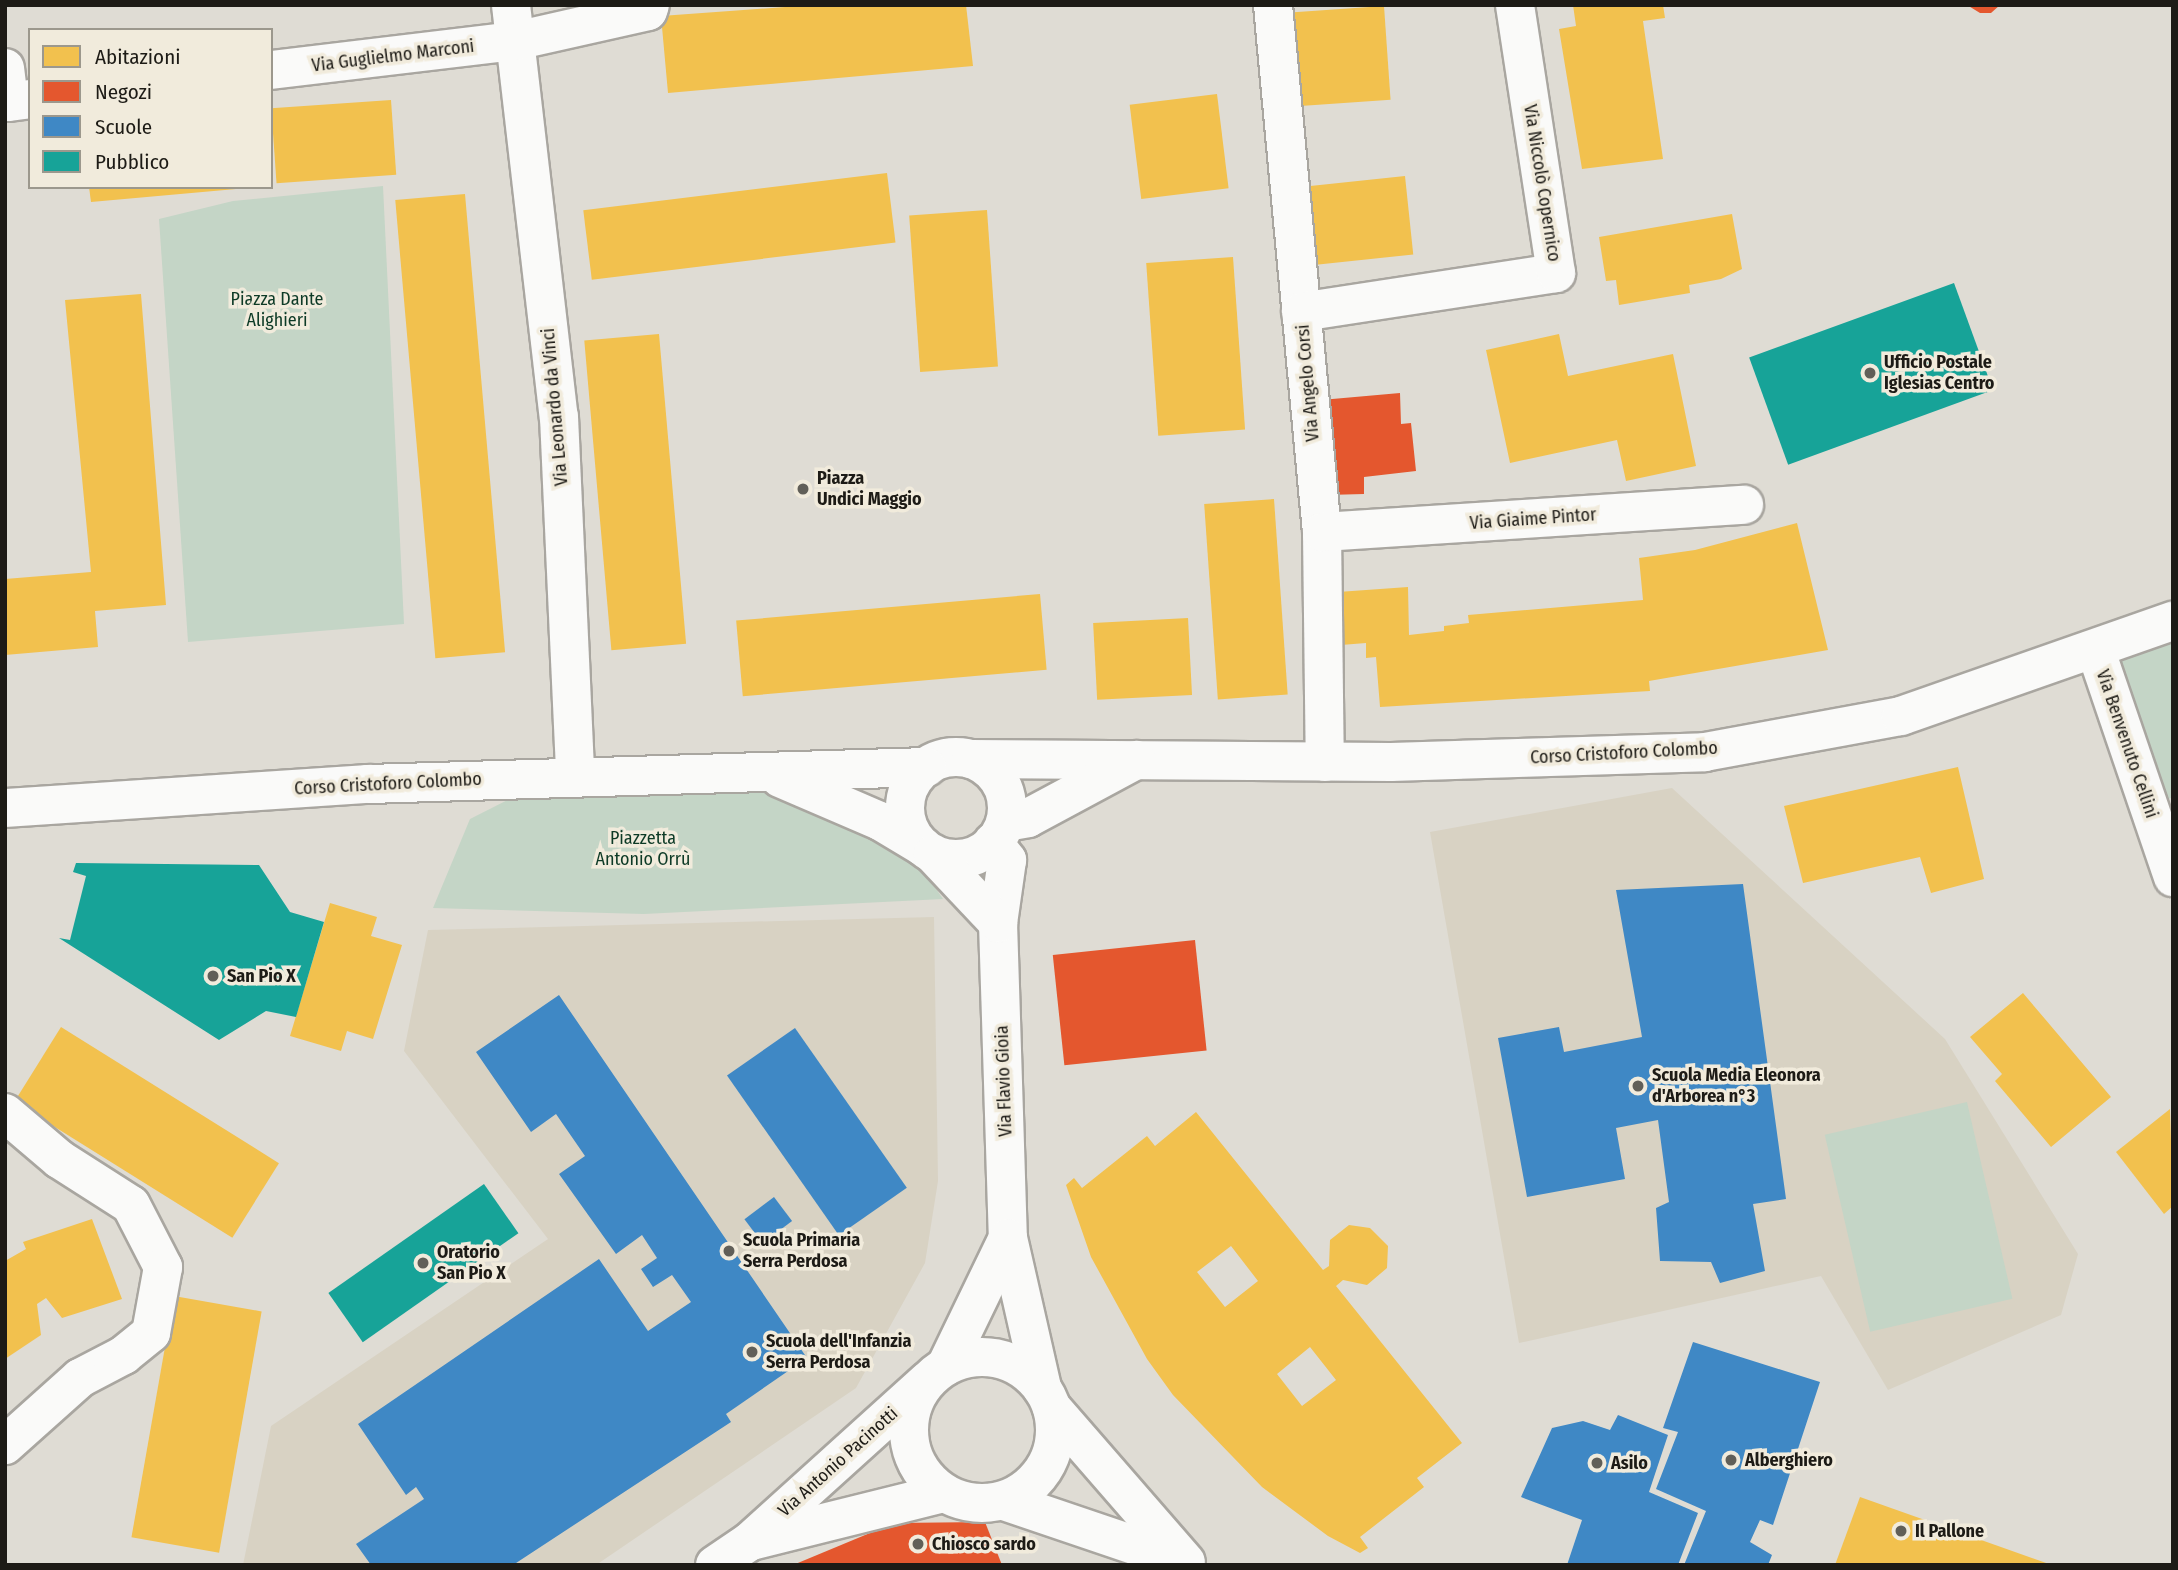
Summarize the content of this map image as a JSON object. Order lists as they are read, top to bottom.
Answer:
{
  "streets": {
    "street": [
      "Via Guglielmo Marconi",
      "Via Niccolò Copernico",
      "Via Angelo Corsi",
      "Via Leonardo da Vinci",
      "Via Giaime Pintor",
      "Via Benvenuto Cellini",
      "Corso Cristoforo Colombo",
      "Via Flavio Gioia",
      "Via Antonio Pacinotti"
    ]
  },
  "crossings": [
    ["Via Guglielmo Marconi", "Via Leonardo da Vinci"],
    ["Via Niccolò Copernico", "Via Angelo Corsi"],
    ["Via Angelo Corsi", "Via Giaime Pintor"],
    ["Via Angelo Corsi", "Corso Cristoforo Colombo"],
    ["Via Leonardo da Vinci", "Corso Cristoforo Colombo"],
    ["Via Benvenuto Cellini", "Corso Cristoforo Colombo"],
    ["Corso Cristoforo Colombo", "Via Flavio Gioia"],
    ["Via Flavio Gioia", "Via Antonio Pacinotti"]
  ],
  "parks": ["Piazza Dante Alighieri", "Piazzetta Antonio Orrù"],
  "places": [
    "Ufficio Postale Iglesias Centro",
    "Piazza Undici Maggio",
    "San Pio X",
    "Scuola Media Eleonora d'Arborea n°3",
    "Scuola Primaria Serra Perdosa",
    "Oratorio San Pio X",
    "Scuola dell'Infanzia Serra Perdosa",
    "Alberghiero",
    "Asilo",
    "Il Pallone",
    "Chiosco sardo"
  ],
  "legend": [
    "Abitazioni",
    "Negozi",
    "Scuole",
    "Pubblico"
  ]
}
